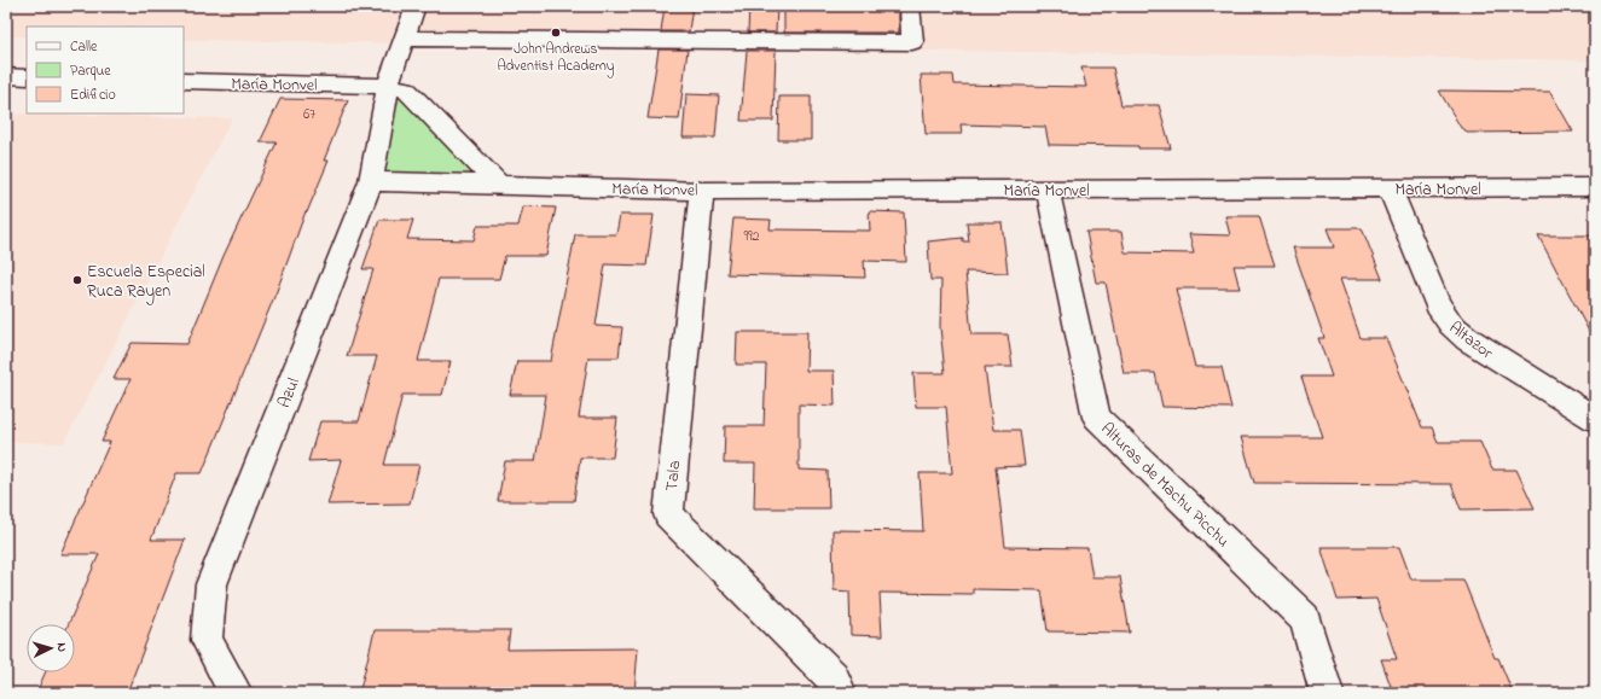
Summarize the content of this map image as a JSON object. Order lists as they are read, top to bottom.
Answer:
{
  "streets": {
    "street": [
      "María Monvel",
      "Altazor",
      "Azul",
      "Tala",
      "Alturas de Machu Picchu"
    ]
  },
  "crossings": [
    ["María Monvel", "Altazor"],
    ["María Monvel", "Azul"],
    ["María Monvel", "Tala"],
    ["María Monvel", "Alturas de Machu Picchu"]
  ],
  "places": ["John Andrews Adventist Academy", "Escuela Especial Ruca Rayen"],
  "house_numbers": ["67", "992"],
  "legend": ["Calle", "Parque", "Edificio"],
  "north": "right"
}
